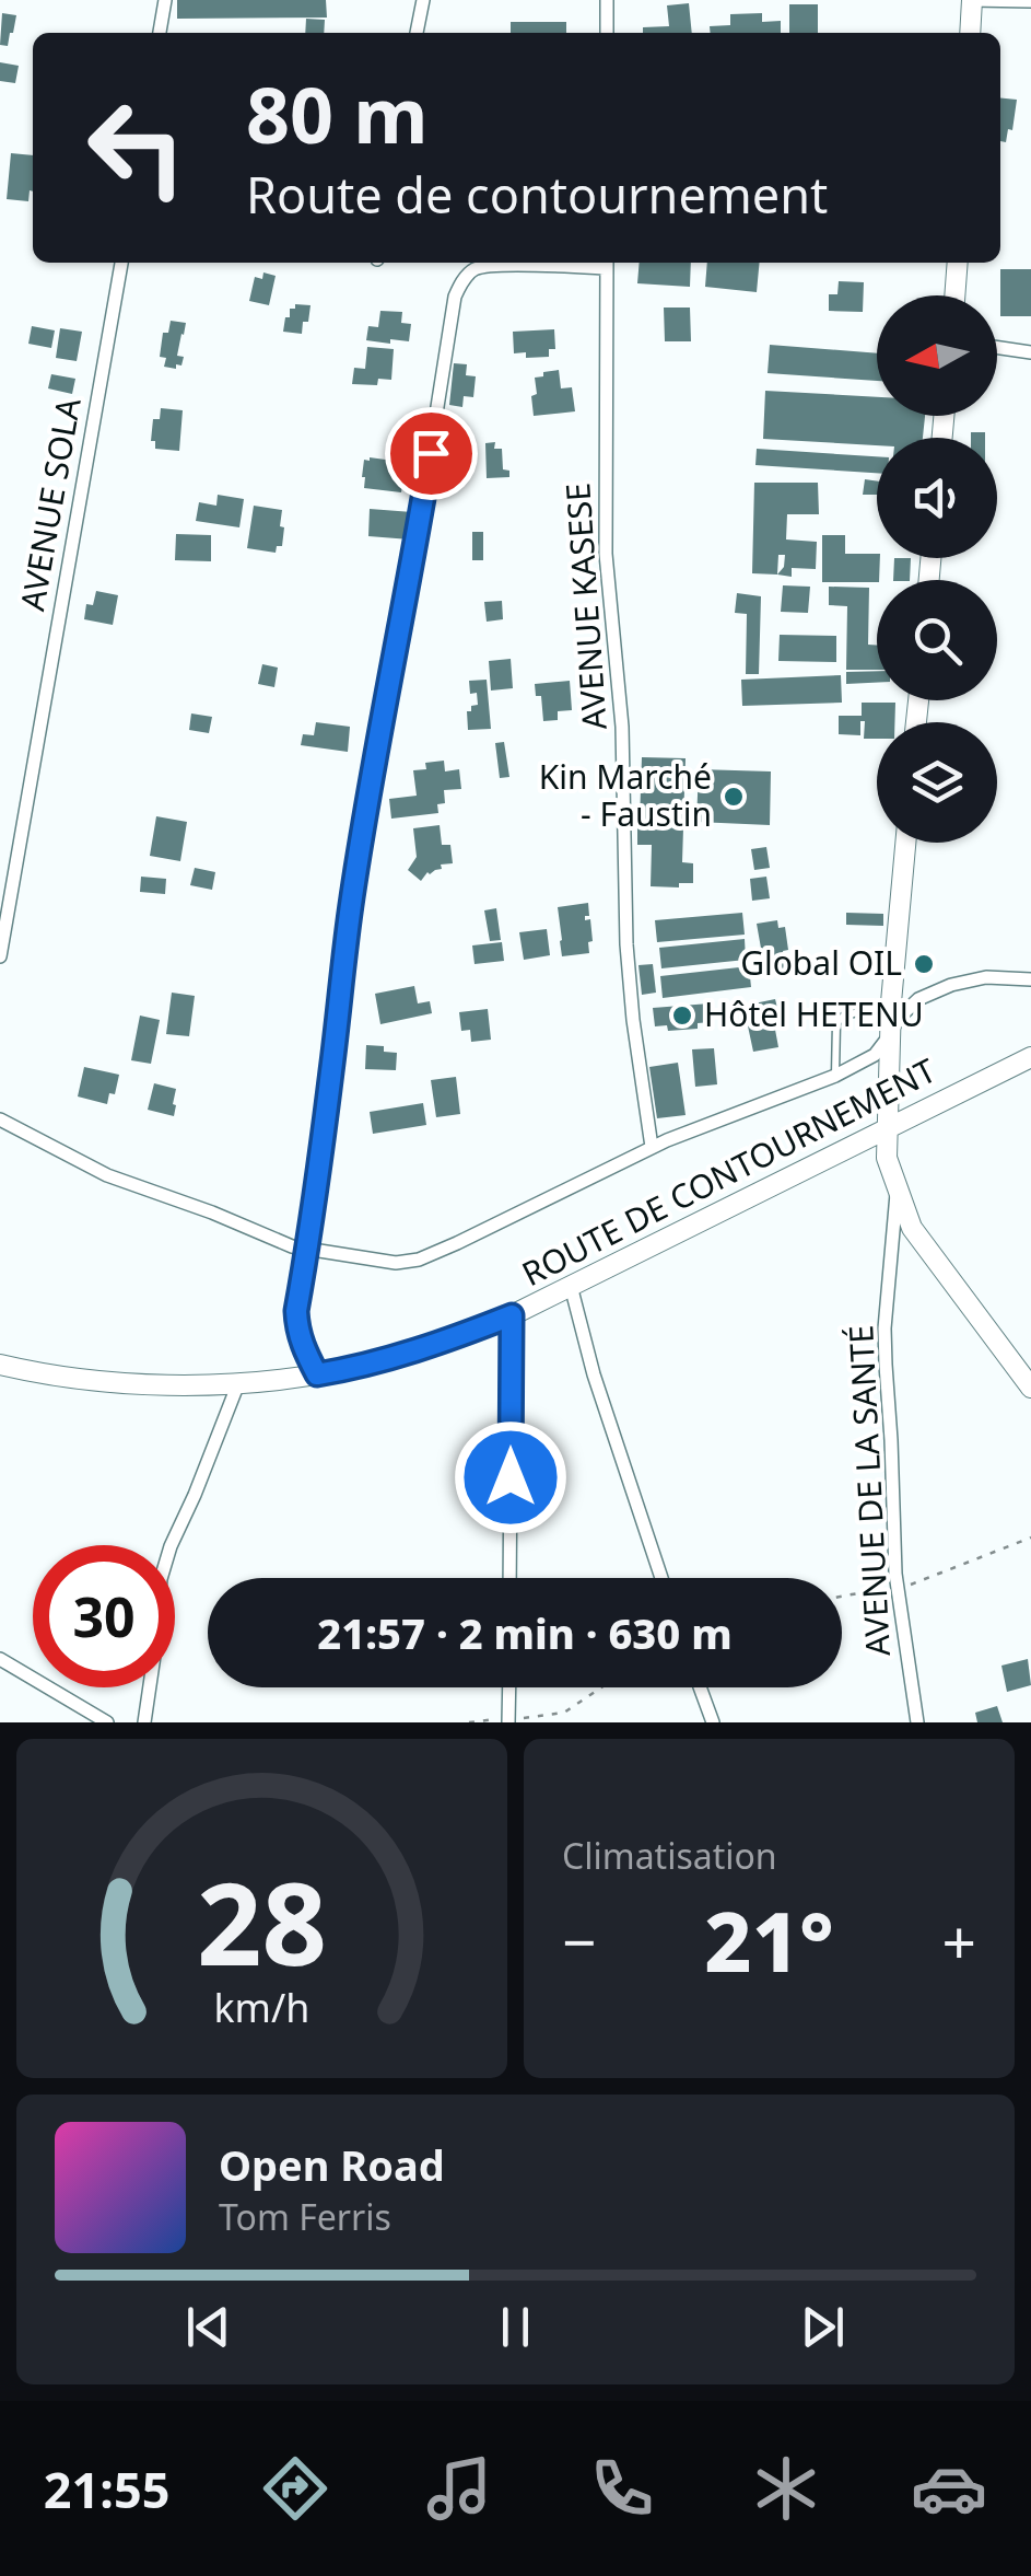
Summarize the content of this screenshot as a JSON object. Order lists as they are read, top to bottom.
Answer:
{
  "streets": {
    "street": [
      "AVENUE SOLA",
      "AVENUE KASESE",
      "ROUTE DE CONTOURNEMENT",
      "AVENUE DE LA SANTÉ"
    ]
  },
  "places": ["Kin Marché - Faustin", "Global OIL", "Hôtel HETENU"],
  "north": "left",
  "page": {
    "turn": ["80 m", "Route de contournement"],
    "limit": "30",
    "trip": "21:57 · 2 min · 630 m",
    "tile": "Climatisation",
    "heat": ["−", "21°", "+"],
    "song": ["Open Road", "Tom Ferris"],
    "tabs": "21:55",
    "gauge": ["28", "km/h"]
  }
}
